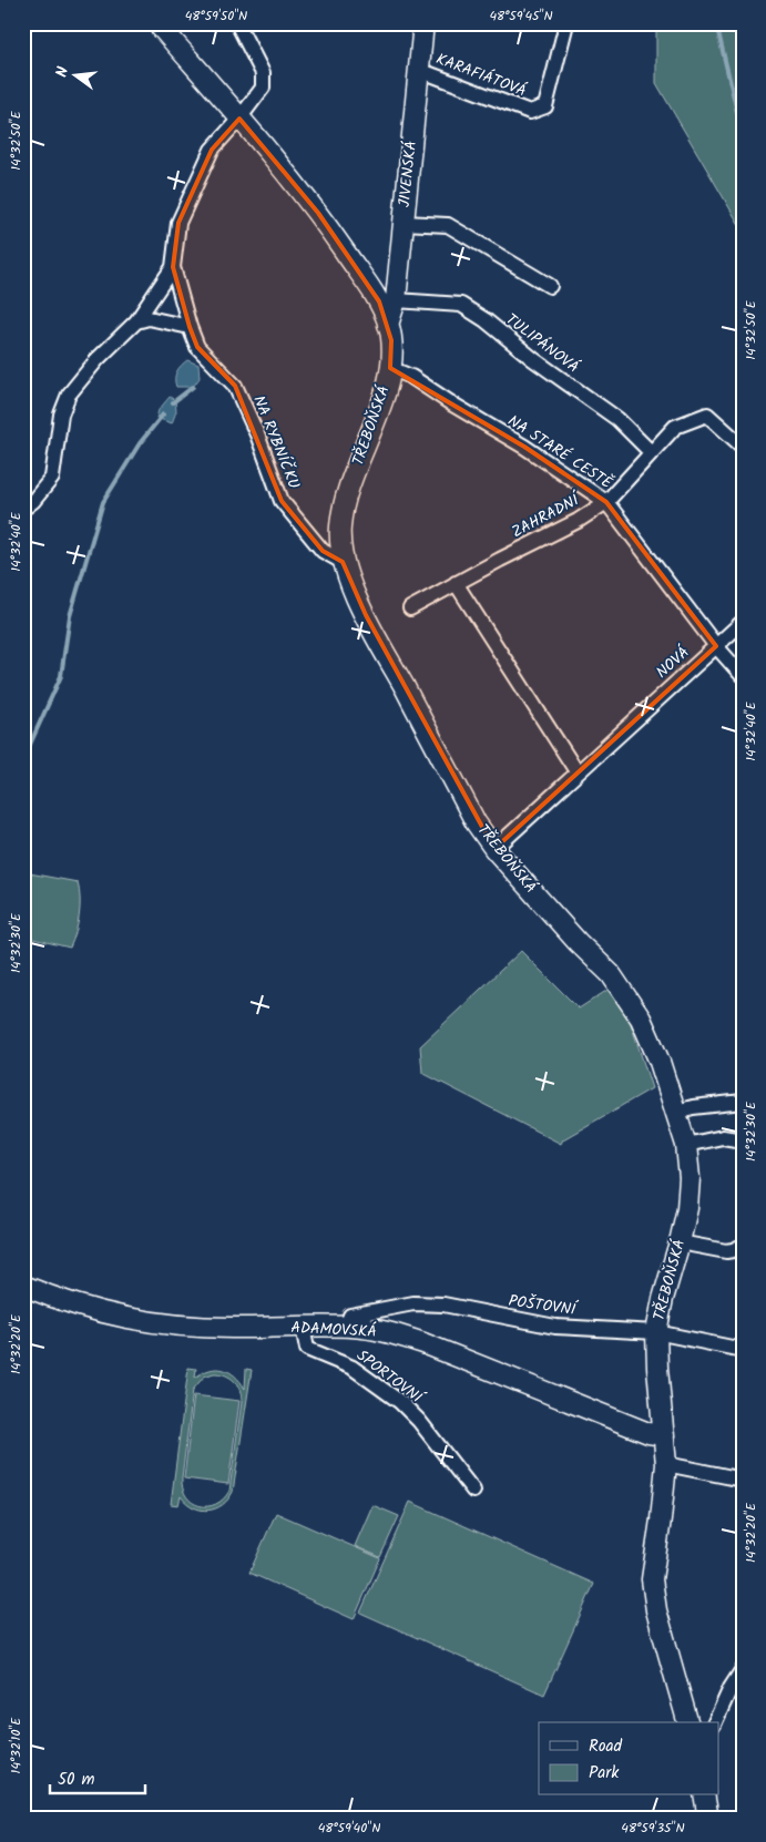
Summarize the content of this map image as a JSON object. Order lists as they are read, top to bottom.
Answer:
{
  "streets": {
    "main road": ["JIVENSKÁ", "TŘEBOŇSKÁ", "ADAMOVSKÁ"],
    "street": [
      "KARAFIÁTOVÁ",
      "TULIPÁNOVÁ",
      "NA RYBNÍČKU",
      "NA STARÉ CESTĚ",
      "ZAHRADNÍ",
      "NOVÁ",
      "POŠTOVNÍ",
      "SPORTOVNÍ"
    ]
  },
  "crossings": [
    ["KARAFIÁTOVÁ", "JIVENSKÁ"],
    ["JIVENSKÁ", "TULIPÁNOVÁ"],
    ["JIVENSKÁ", "TŘEBOŇSKÁ"],
    ["TULIPÁNOVÁ", "ZAHRADNÍ"],
    ["TŘEBOŇSKÁ", "NA RYBNÍČKU"],
    ["TŘEBOŇSKÁ", "NA STARÉ CESTĚ"],
    ["TŘEBOŇSKÁ", "NOVÁ"],
    ["TŘEBOŇSKÁ", "POŠTOVNÍ"],
    ["TŘEBOŇSKÁ", "ADAMOVSKÁ"],
    ["NA STARÉ CESTĚ", "ZAHRADNÍ"],
    ["NA STARÉ CESTĚ", "NOVÁ"],
    ["POŠTOVNÍ", "ADAMOVSKÁ"],
    ["ADAMOVSKÁ", "SPORTOVNÍ"]
  ],
  "legend": ["Road", "Park"],
  "scale_bar": "50 m",
  "north": "left",
  "coordinates": [
    "48°59'50\"N",
    "48°59'45\"N",
    "14°32'50\"E",
    "14°32'40\"E",
    "14°32'30\"E",
    "14°32'20\"E",
    "14°32'10\"E",
    "48°59'40\"N",
    "48°59'35\"N"
  ]
}
